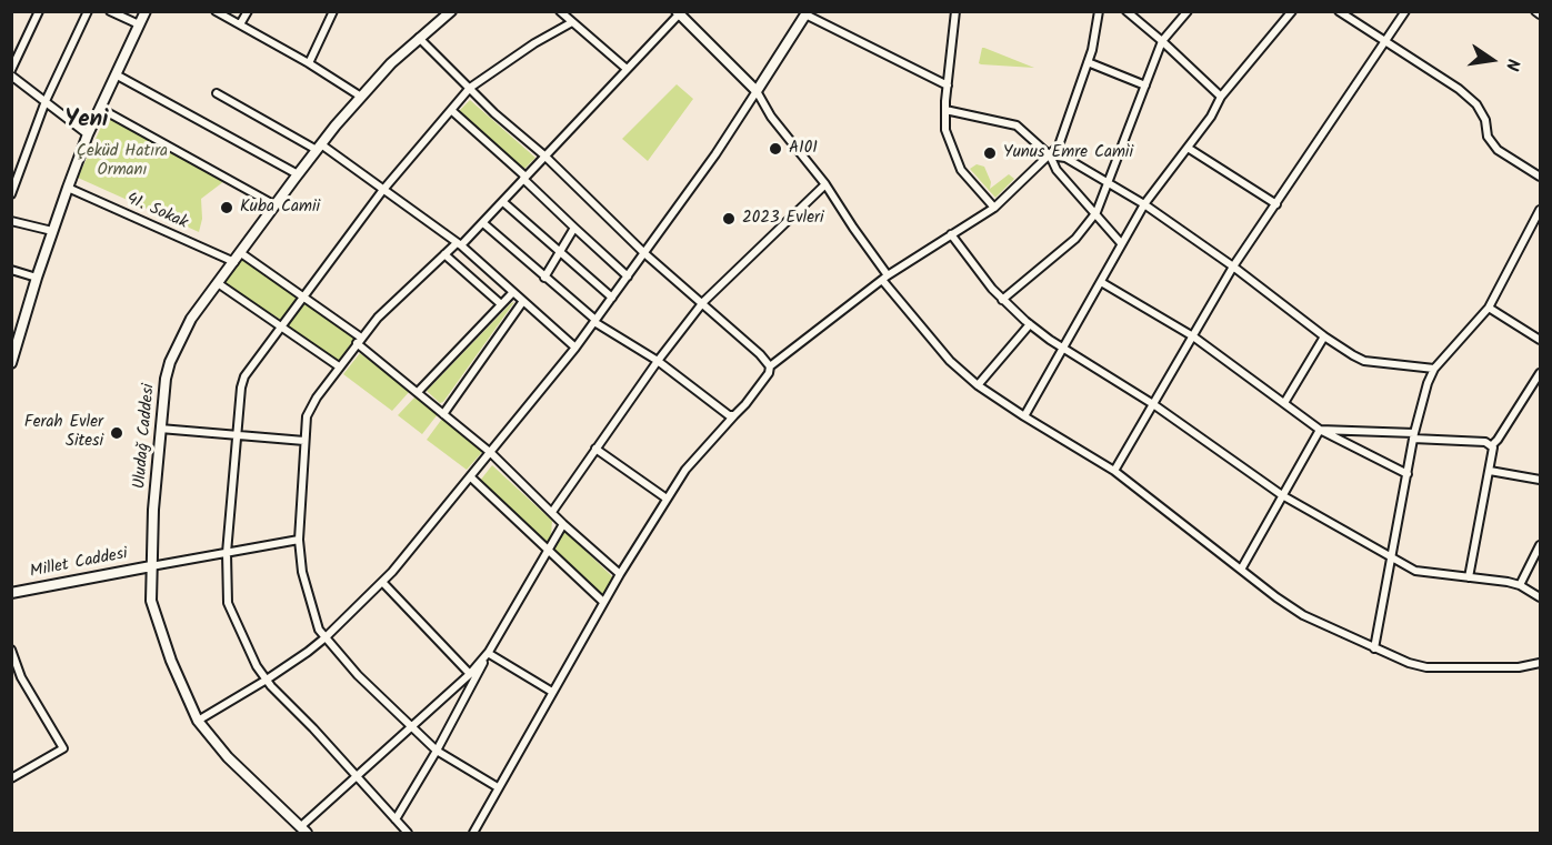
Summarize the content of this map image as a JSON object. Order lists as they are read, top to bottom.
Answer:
{
  "streets": {
    "street": ["41. Sokak", "Uludağ Caddesi", "Millet Caddesi"]
  },
  "crossings": [
    ["41. Sokak", "Uludağ Caddesi"],
    ["Uludağ Caddesi", "Millet Caddesi"]
  ],
  "districts": ["Yeni"],
  "parks": ["Çeküd Hatıra Ormanı"],
  "places": [
    "A101",
    "Yunus Emre Camii",
    "Kuba Camii",
    "2023 Evleri",
    "Ferah Evler Sitesi"
  ],
  "north": "right"
}
